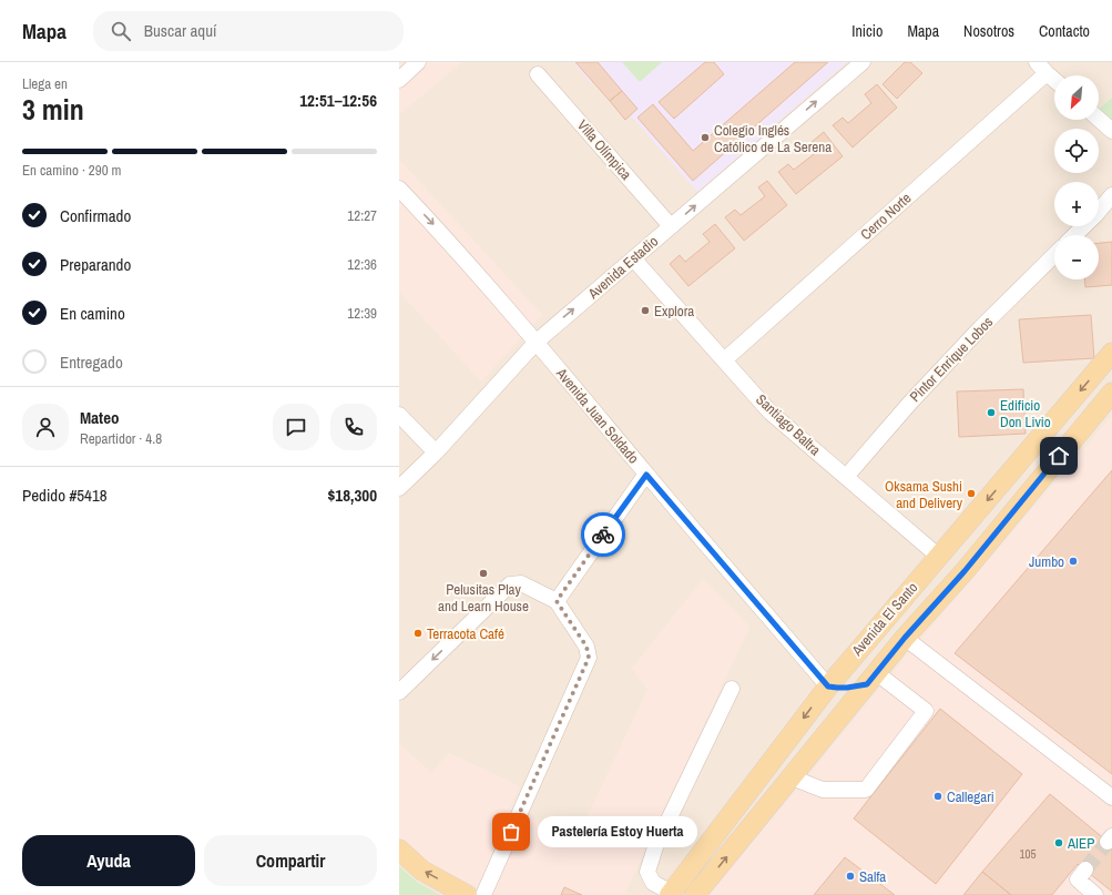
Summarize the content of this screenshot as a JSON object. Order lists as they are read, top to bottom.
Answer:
{
  "streets": {
    "main road": ["Avenida El Santo"],
    "street": [
      "Villa Olímpica",
      "Cerro Norte",
      "Avenida Estadio",
      "Pintor Enrique Lobos",
      "Avenida Juan Soldado",
      "Santiago Baltra"
    ]
  },
  "crossings": [
    ["Villa Olímpica", "Avenida Estadio"],
    ["Cerro Norte", "Santiago Baltra"],
    ["Avenida Estadio", "Avenida Juan Soldado"],
    ["Avenida Estadio", "Santiago Baltra"],
    ["Pintor Enrique Lobos", "Santiago Baltra"],
    ["Avenida Juan Soldado", "Avenida El Santo"],
    ["Santiago Baltra", "Avenida El Santo"]
  ],
  "one_way": ["Avenida Estadio"],
  "places": [
    "Colegio Inglés Católico de La Serena",
    "Explora",
    "Edificio Don Livio",
    "Oksama Sushi and Delivery",
    "Jumbo",
    "Pelusitas Play and Learn House",
    "Terracota Café",
    "Callegari",
    "Pastelería Estoy Huerta",
    "AIEP",
    "Salfa"
  ],
  "house_numbers": ["105"],
  "north": "bottom left",
  "page": {
    "header": "Mapa",
    "search": "Buscar aquí",
    "nav": [
      "Inicio",
      "Mapa",
      "Nosotros",
      "Contacto"
    ],
    "heading": ["3 min", "Llega en", "12:51–12:56"],
    "panel": [
      "Mateo",
      "Repartidor · 4.8",
      "Pedido #5418",
      "$18,300"
    ],
    "map_buttons": ["+", "−"],
    "bar": "En camino · 290 m",
    "list": [
      ["Confirmado", "12:27"],
      ["Preparando", "12:36"],
      ["En camino", "12:39"],
      "Entregado"
    ],
    "bubble": "Pastelería Estoy Huerta",
    "buttons": ["Ayuda", "Compartir"]
  }
}
